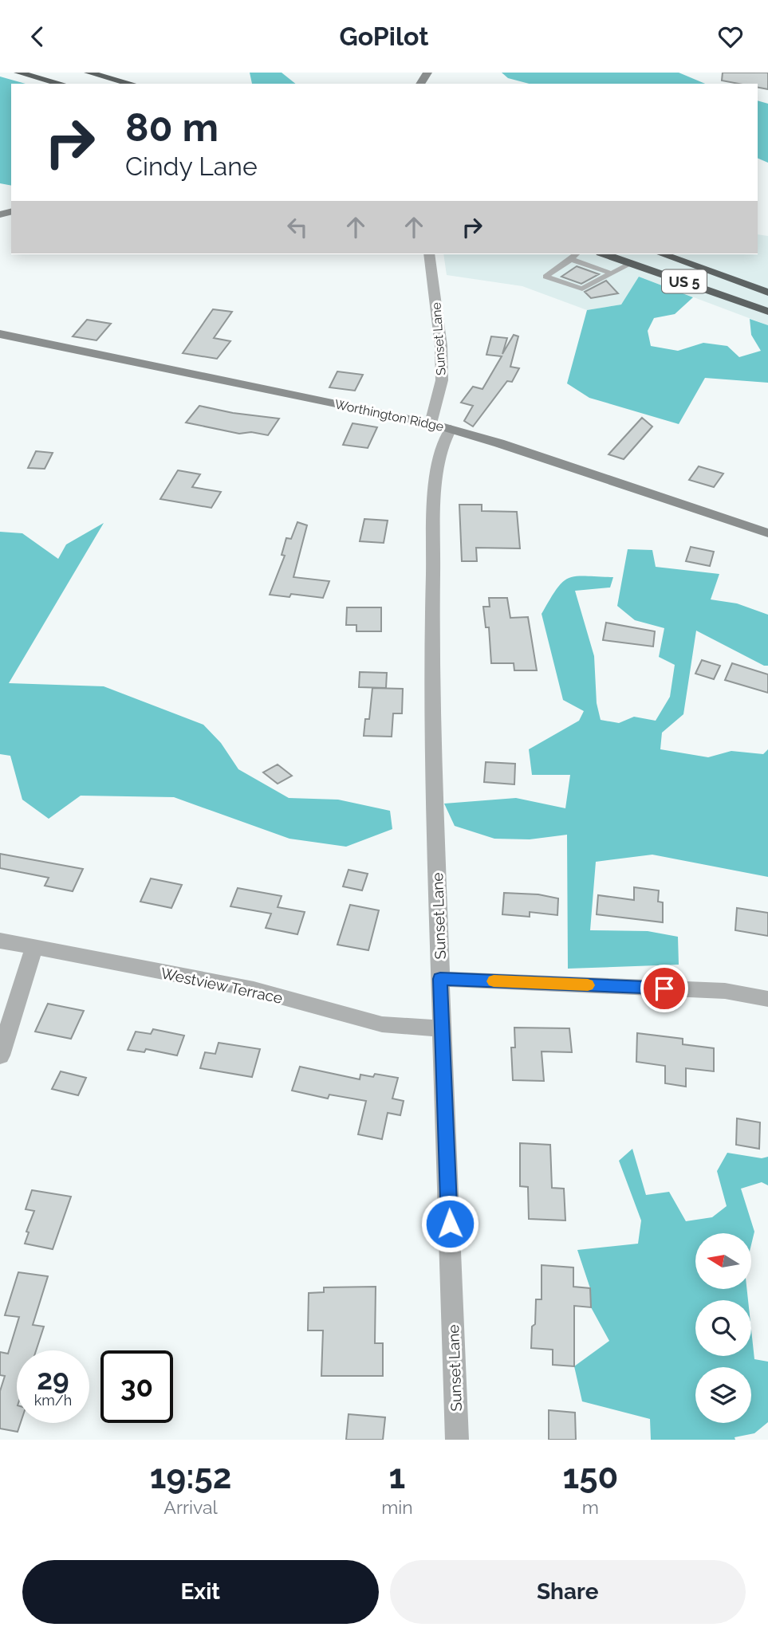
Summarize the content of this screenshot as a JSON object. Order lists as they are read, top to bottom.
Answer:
{
  "streets": {
    "highway": ["US 5"],
    "street": ["Sunset Lane", "Worthington Ridge", "Westview Terrace"]
  },
  "crossings": [
    ["Sunset Lane", "Worthington Ridge"],
    ["Sunset Lane", "Westview Terrace"]
  ],
  "north": "left",
  "page": {
    "header": "GoPilot",
    "turn": ["80 m", "Cindy Lane"],
    "speed": "29 km/h",
    "limit": "30",
    "eta": [
      "19:52",
      "Arrival",
      "1",
      "min",
      "150",
      "m"
    ],
    "buttons": ["Exit", "Share"]
  }
}
